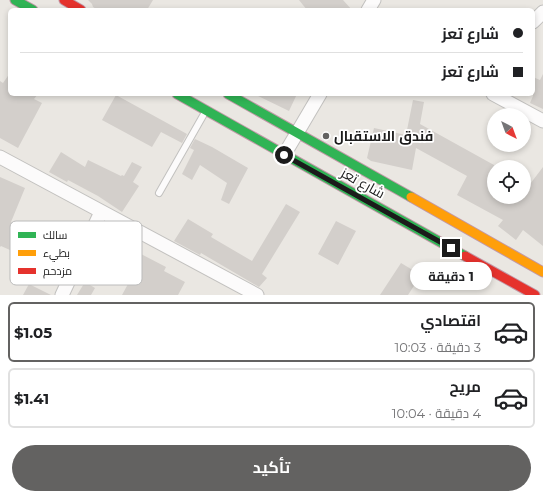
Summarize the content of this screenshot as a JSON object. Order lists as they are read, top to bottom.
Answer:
{
  "streets": {
    "highway": ["شارع تعز"]
  },
  "places": ["فندق الاستقبال"],
  "legend": ["سالك", "بطيء", "مزدحم"],
  "north": "bottom right",
  "page": {
    "banner": ["شارع تعز", "شارع تعز"],
    "bubble": "1 دقيقة",
    "list": [
      {
        "name": "اقتصادي",
        "note": "3 دقيقة · 10:03",
        "value": "$1.05"
      },
      {
        "name": "مريح",
        "note": "4 دقيقة · 10:04",
        "value": "$1.41"
      }
    ],
    "buttons": "تأكيد"
  }
}
